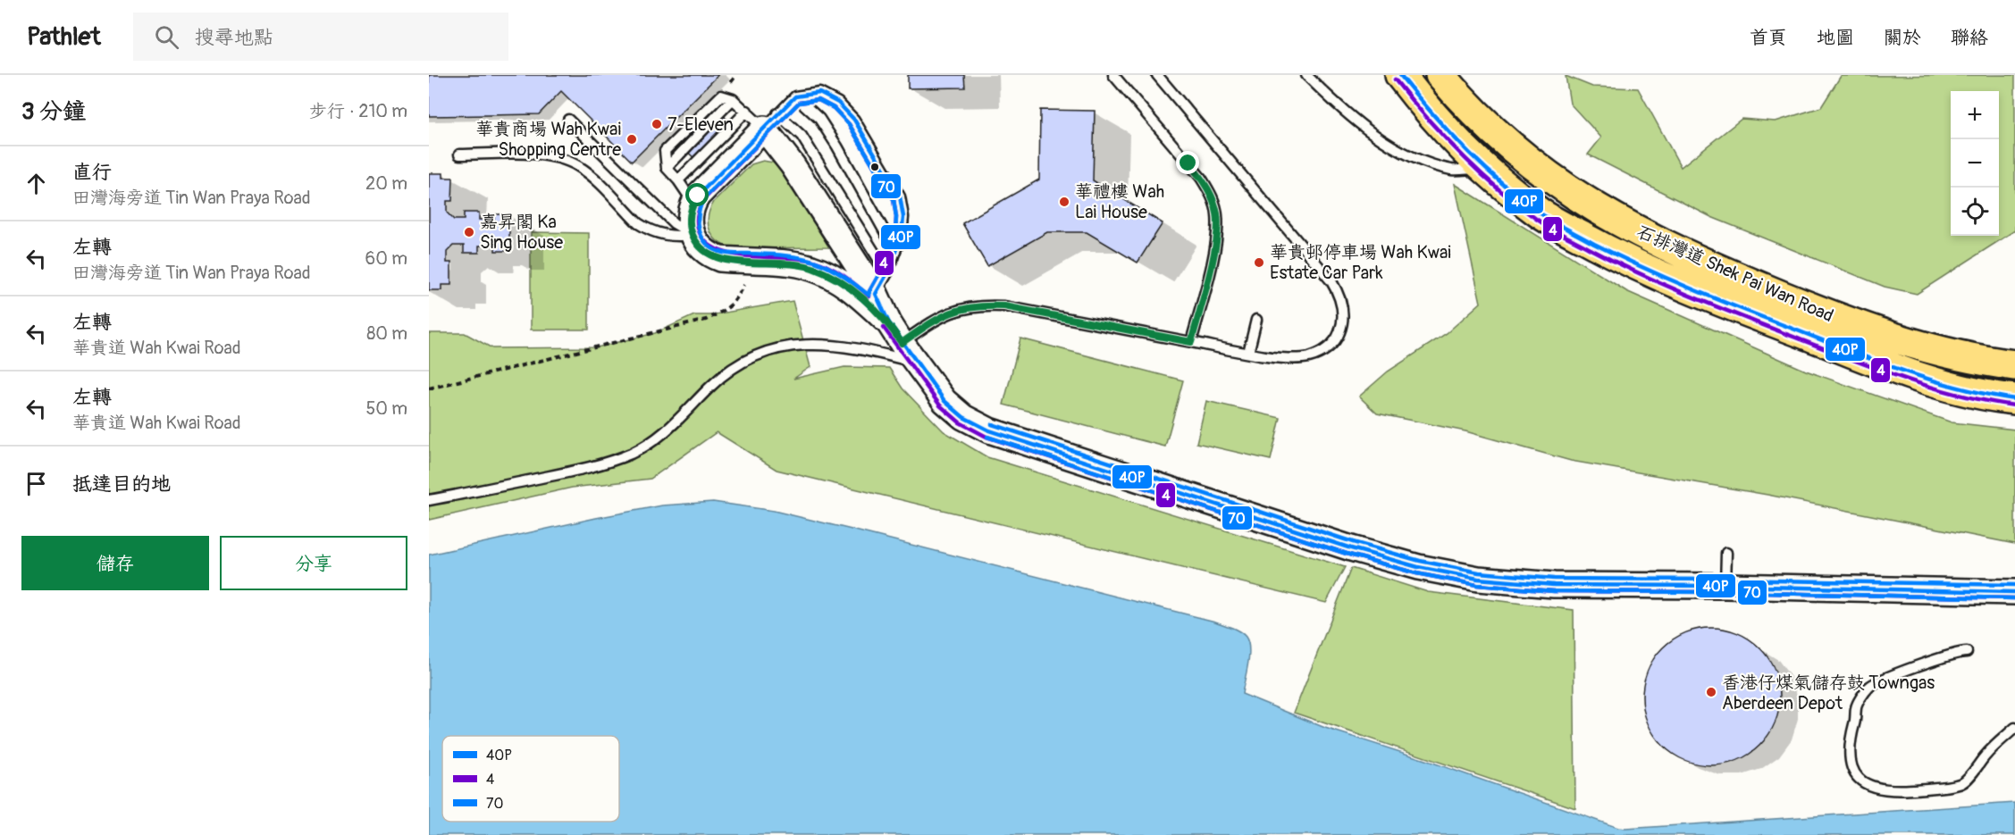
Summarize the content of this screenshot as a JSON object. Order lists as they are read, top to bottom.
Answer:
{
  "streets": {
    "main road": ["石排灣道 Shek Pai Wan Road"]
  },
  "places": [
    "7-Eleven",
    "華貴商場 Wah Kwai Shopping Centre",
    "華禮樓 Wah Lai House",
    "嘉昇閣 Ka Sing House",
    "華貴邨停車場 Wah Kwai Estate Car Park",
    "香港仔煤氣儲存鼓 Towngas Aberdeen Depot"
  ],
  "lines": ["transit line 40P", "transit line 4", "transit line 70"],
  "legend": ["40P", "4", "70"],
  "page": {
    "header": "Pathlet",
    "search": "搜尋地點",
    "nav": [
      "首頁",
      "地圖",
      "關於",
      "聯絡"
    ],
    "heading": ["3 分鐘", "步行 · 210 m"],
    "map_buttons": ["+", "−"],
    "list": [
      ["直行", "田灣海旁道 Tin Wan Praya Road", "20 m"],
      ["左轉", "田灣海旁道 Tin Wan Praya Road", "60 m"],
      ["左轉", "華貴道 Wah Kwai Road", "80 m"],
      ["左轉", "華貴道 Wah Kwai Road", "50 m"],
      "抵達目的地"
    ],
    "buttons": ["儲存", "分享"]
  }
}
